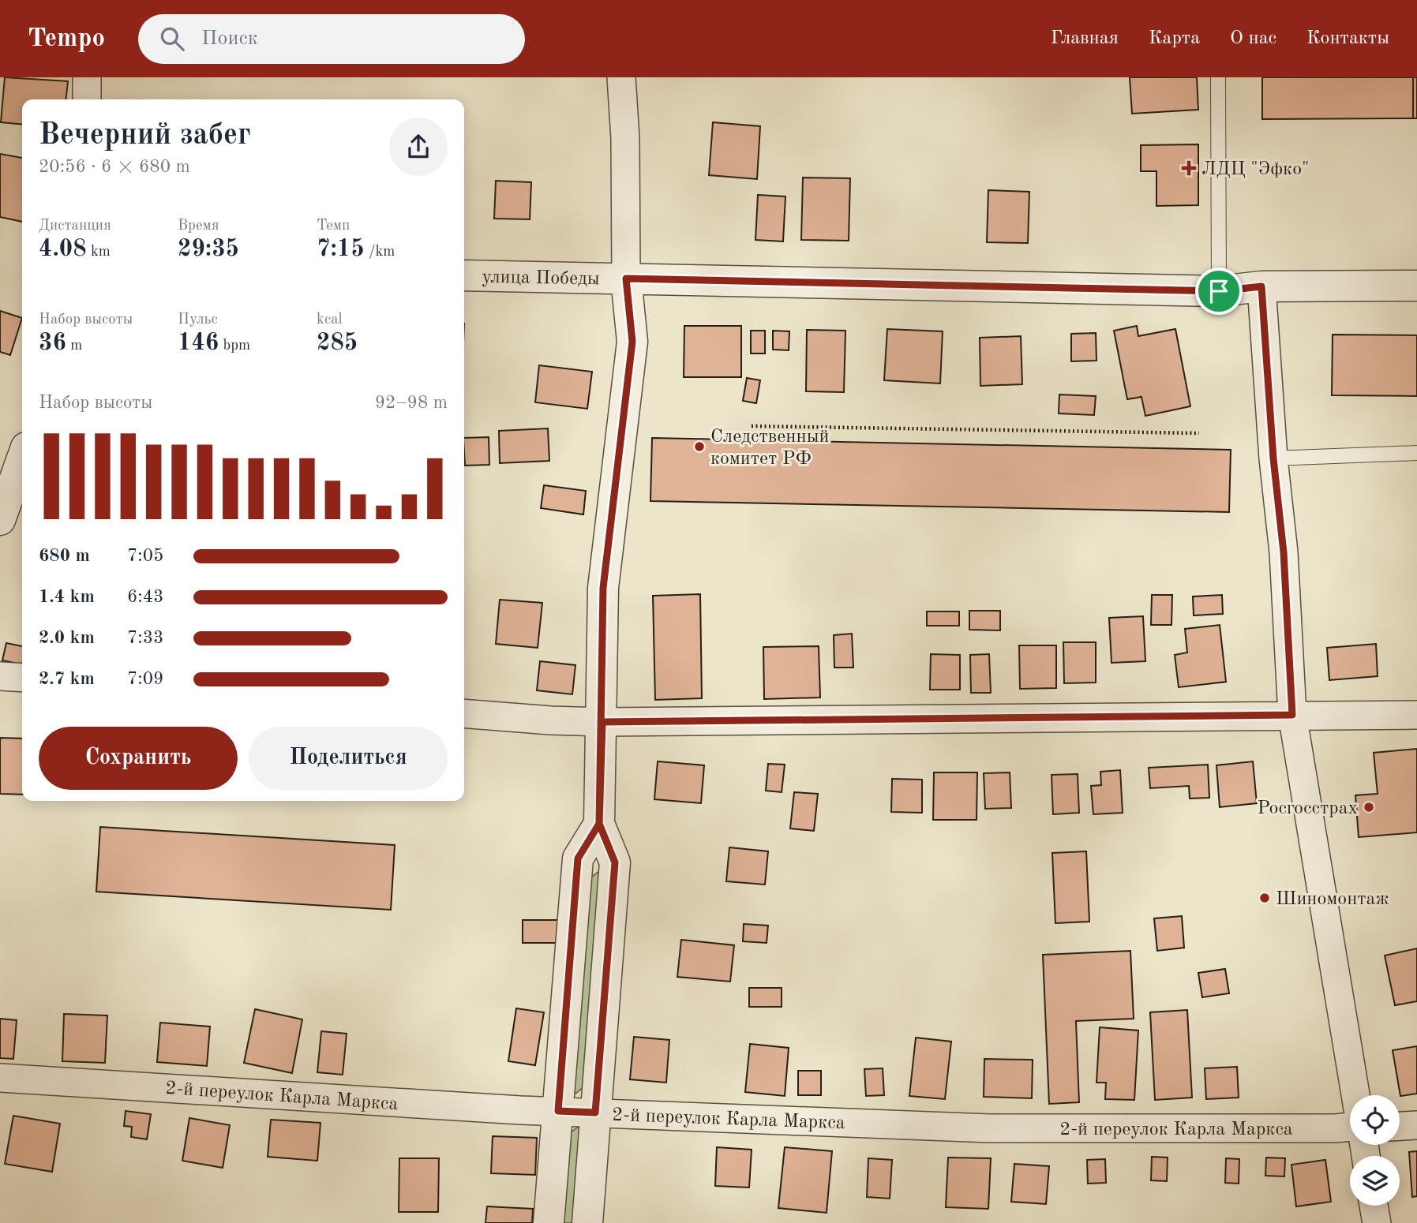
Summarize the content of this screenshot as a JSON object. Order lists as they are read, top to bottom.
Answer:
{
  "streets": {
    "street": ["улица Победы", "2-й переулок Карла Маркса"]
  },
  "places": {
    "health": ["ЛДЦ \"Эфко\""],
    "other": ["Следственный комитет РФ", "Росгосстрах", "Шиномонтаж"]
  },
  "page": {
    "header": "Tempo",
    "search": "Поиск",
    "nav": [
      "Главная",
      "Карта",
      "О нас",
      "Контакты"
    ],
    "heading": ["Вечерний забег", "20:56 · 6 × 680 m"],
    "stats": [
      ["Дистанция", "4.08 km"],
      ["Время", "29:35"],
      ["Темп", "7:15 /km"],
      ["Набор высоты", "36 m"],
      ["Пульс", "146 bpm"],
      ["kcal", "285"]
    ],
    "chart": ["Набор высоты", "92–98 m"],
    "list": [
      {
        "name": "680 m",
        "note": "7:05"
      },
      {
        "name": "1.4 km",
        "note": "6:43"
      },
      {
        "name": "2.0 km",
        "note": "7:33"
      },
      {
        "name": "2.7 km",
        "note": "7:09"
      }
    ],
    "buttons": ["Сохранить", "Поделиться"]
  }
}
